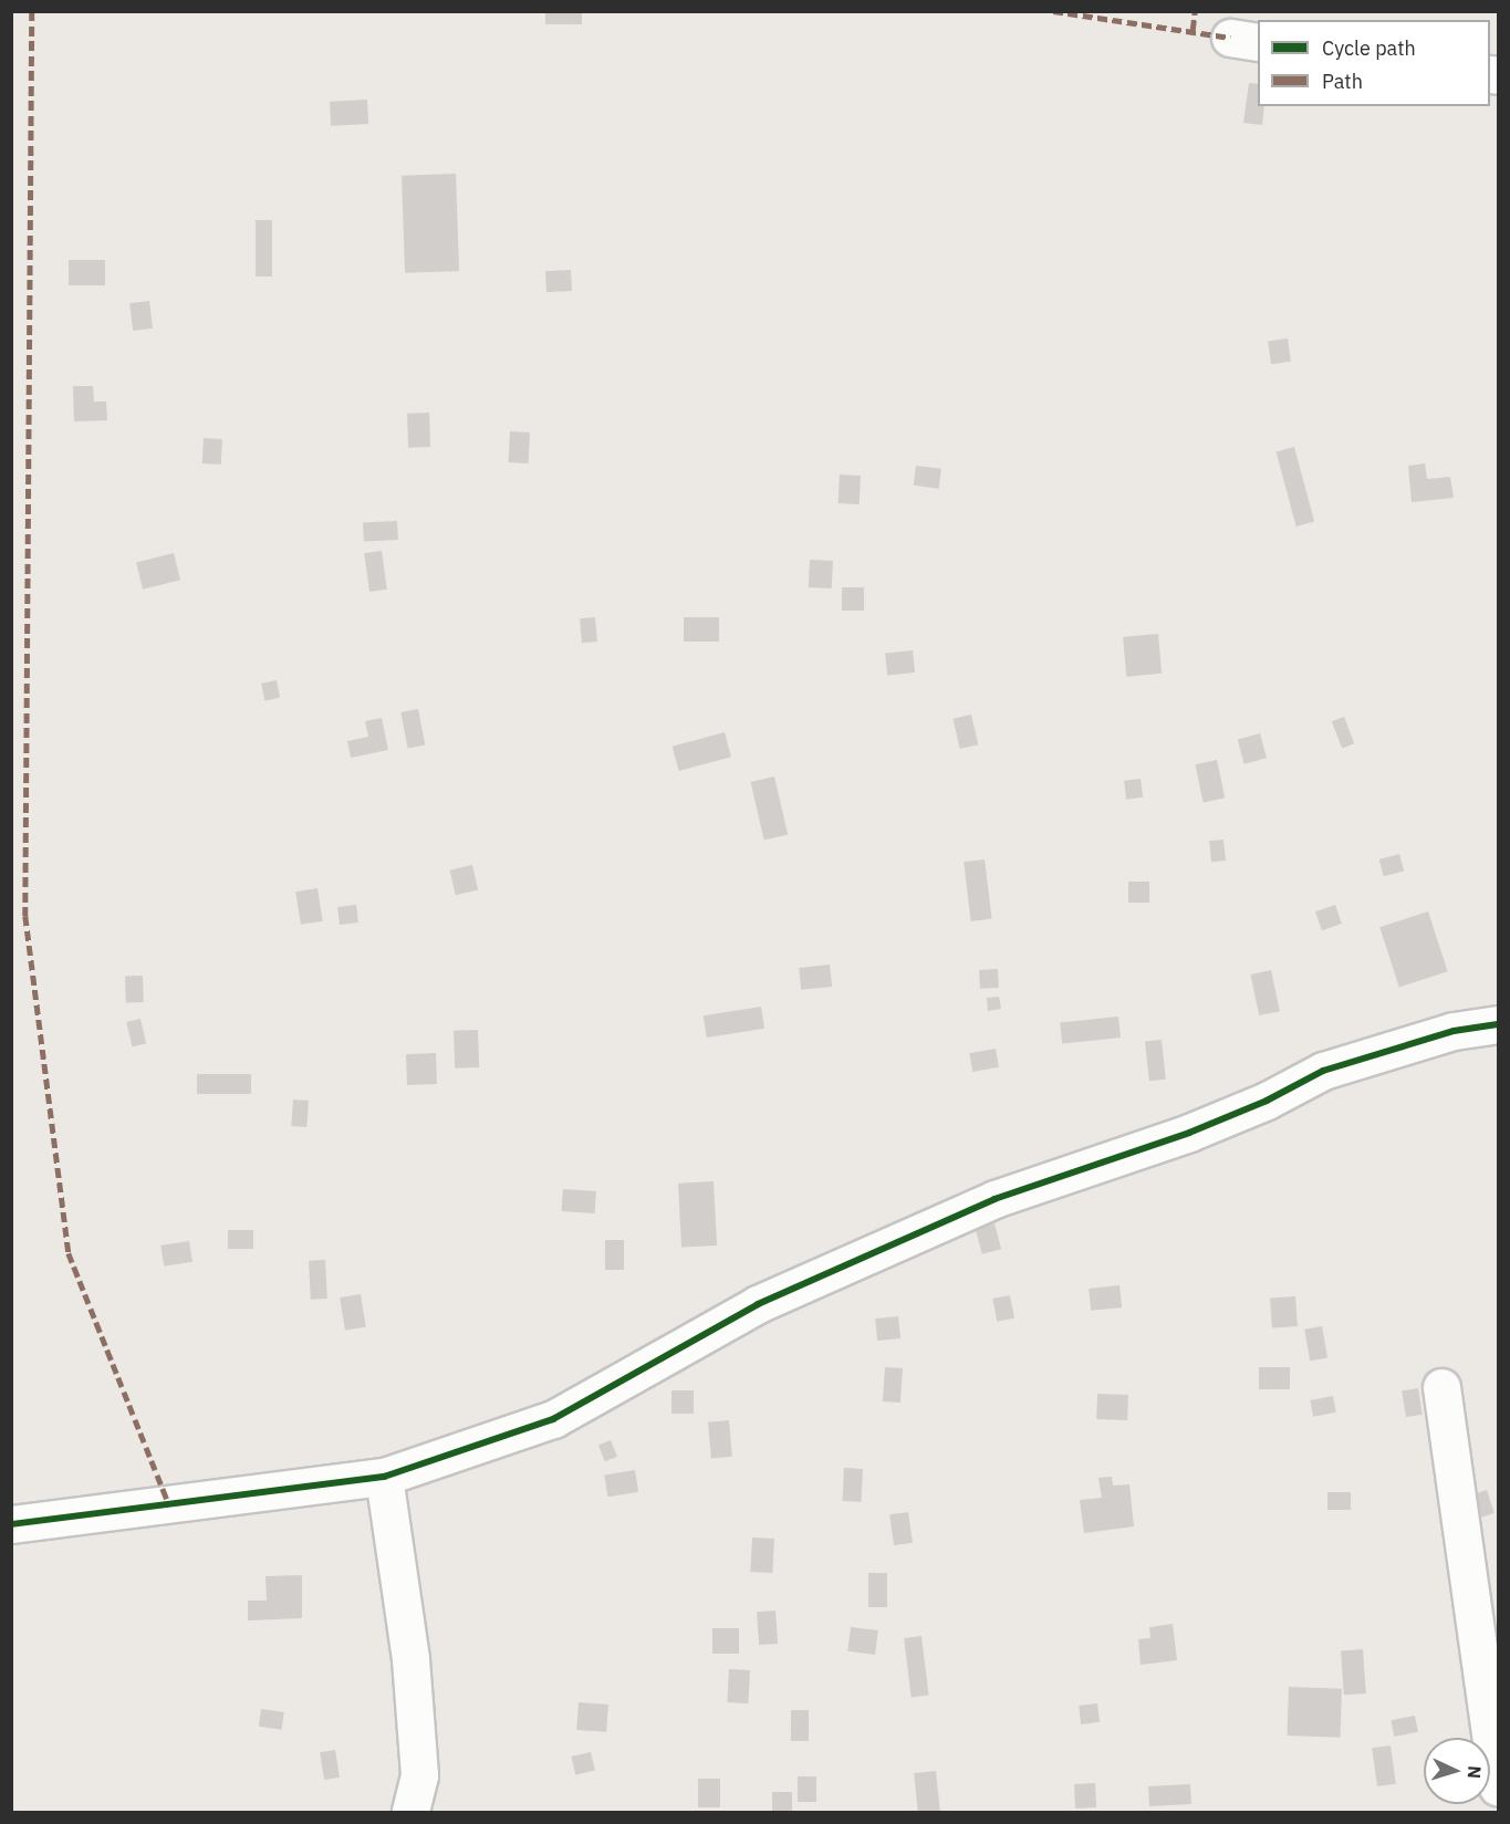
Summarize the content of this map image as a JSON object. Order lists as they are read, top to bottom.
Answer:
{
  "legend": ["Cycle path", "Path"],
  "north": "right"
}
